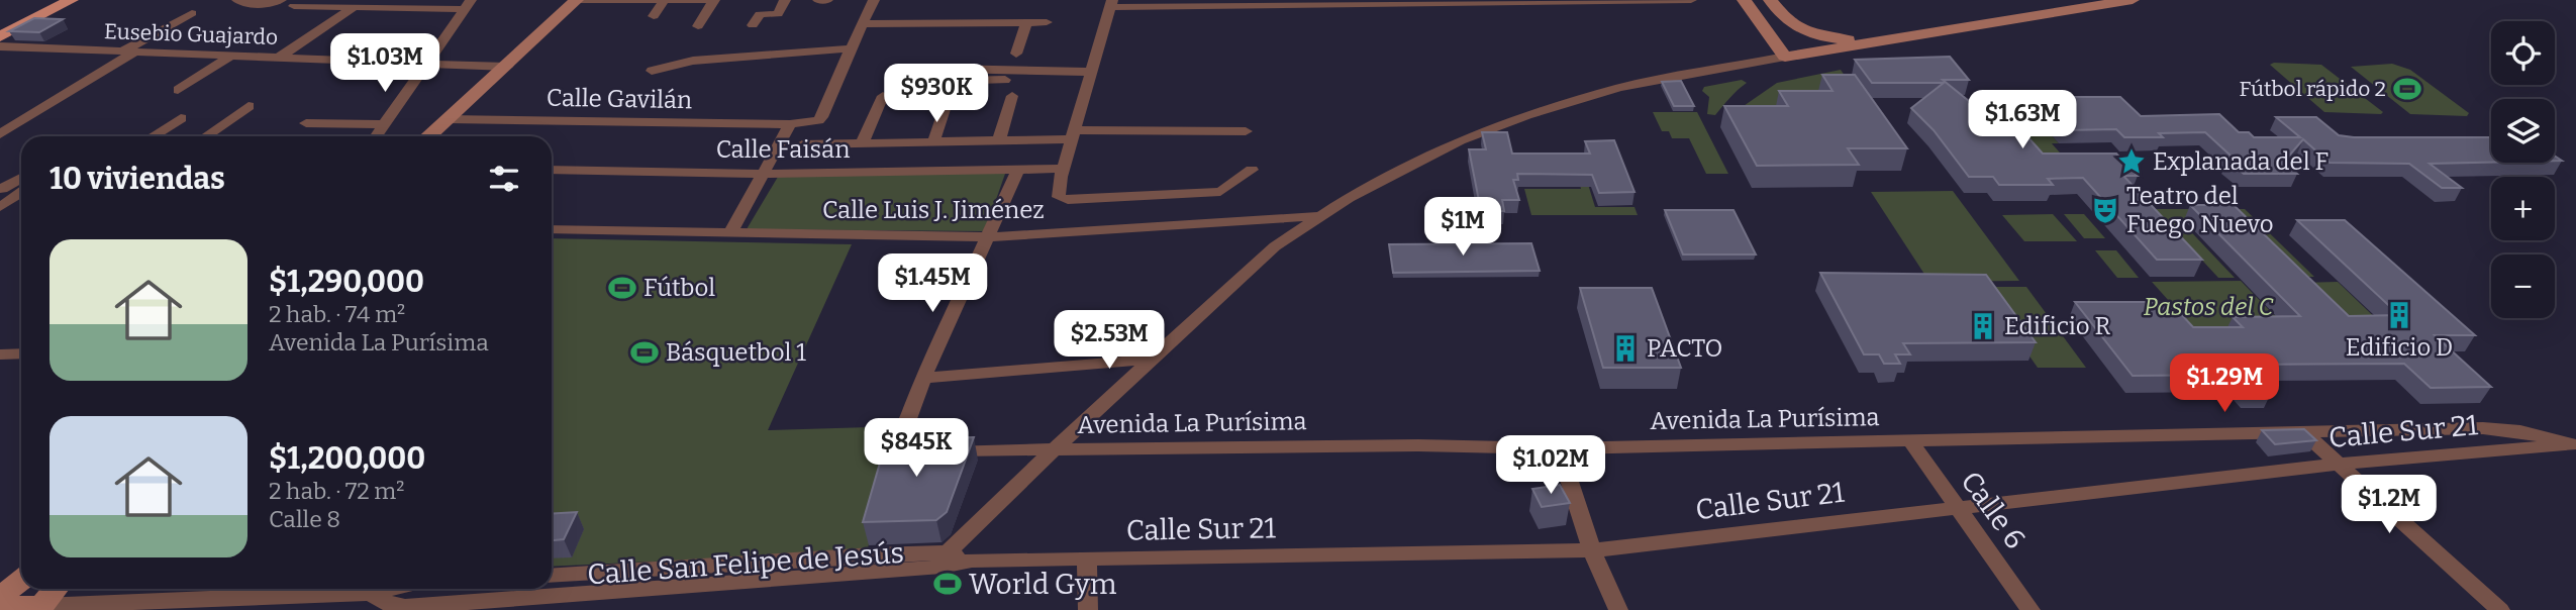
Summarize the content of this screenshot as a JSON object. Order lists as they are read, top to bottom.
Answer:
{
  "streets": {
    "main road": ["Calle San Felipe de Jesús"],
    "street": [
      "Eusebio Guajardo",
      "Calle Gavilán",
      "Calle Faisán",
      "Calle Luis J. Jiménez",
      "Avenida La Purísima",
      "Calle Sur 21",
      "Calle 6"
    ]
  },
  "crossings": [
    ["Avenida La Purísima", "Calle Sur 21"],
    ["Avenida La Purísima", "Calle 6"],
    ["Calle Sur 21", "Calle 6"],
    ["Calle Sur 21", "Calle San Felipe de Jesús"]
  ],
  "parks": ["Pastos del C"],
  "places": {
    "sports": [
      "Fútbol rápido 2",
      "Fútbol",
      "Básquetbol 1",
      "World Gym"
    ],
    "place": ["Explanada del F"],
    "theatre": ["Teatro del Fuego Nuevo"],
    "building": ["Edificio D", "Edificio R", "PACTO"]
  },
  "page": {
    "map_buttons": ["+", "−"],
    "price": [
      "$1.03M",
      "$930K",
      "$1.63M",
      "$1M",
      "$1.45M",
      "$2.53M",
      "$1.29M",
      "$845K",
      "$1.02M",
      "$1.2M"
    ],
    "heading": "10 viviendas",
    "list": [
      {
        "name": "$1,290,000",
        "note": "2 hab. · 74 m² · Avenida La Purísima"
      },
      {
        "name": "$1,200,000",
        "note": "2 hab. · 72 m² · Calle 8"
      }
    ]
  }
}
